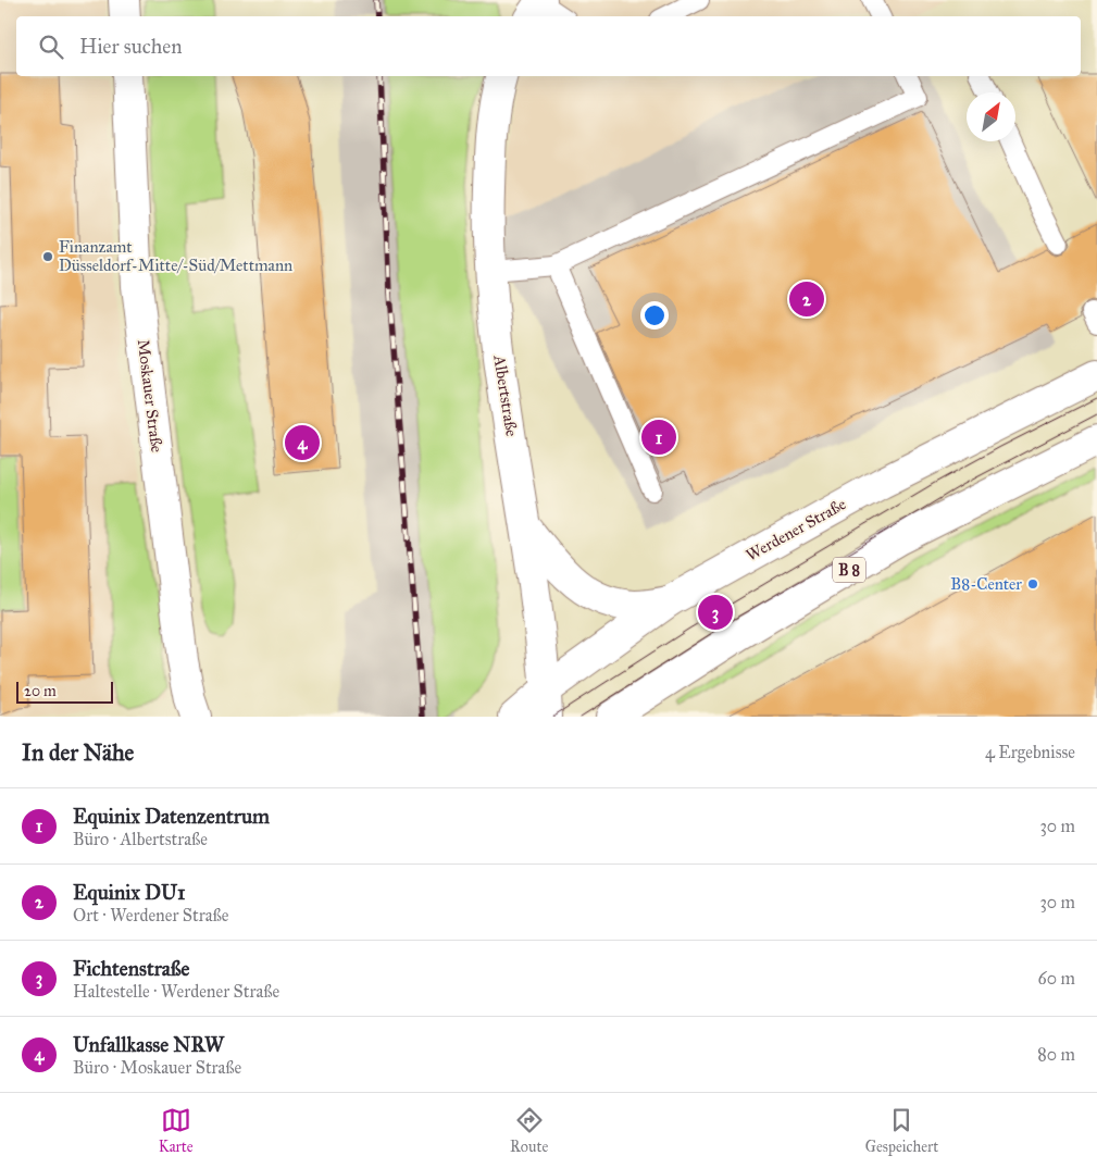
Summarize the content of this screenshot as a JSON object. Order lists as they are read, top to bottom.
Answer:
{
  "streets": {
    "street": [
      "Moskauer Straße",
      "Albertstraße",
      "Werdener Straße",
      "B 8"
    ]
  },
  "crossings": [
    ["Albertstraße", "Werdener Straße"]
  ],
  "places": ["Finanzamt Düsseldorf-Mitte/-Süd/Mettmann", "B8-Center"],
  "scale_bar": "20 m",
  "north": "top right",
  "page": {
    "search": "Hier suchen",
    "pins": [
      "2",
      "1",
      "4",
      "3"
    ],
    "scale": "20 m",
    "heading": ["In der Nähe", "4 Ergebnisse"],
    "list": [
      {
        "mark": "1",
        "name": "Equinix Datenzentrum",
        "note": "Büro · Albertstraße",
        "value": "30 m"
      },
      {
        "mark": "2",
        "name": "Equinix DU1",
        "note": "Ort · Werdener Straße",
        "value": "30 m"
      },
      {
        "mark": "3",
        "name": "Fichtenstraße",
        "note": "Haltestelle · Werdener Straße",
        "value": "60 m"
      },
      {
        "mark": "4",
        "name": "Unfallkasse NRW",
        "note": "Büro · Moskauer Straße",
        "value": "80 m"
      }
    ],
    "nav": ["Karte", "Route", "Gespeichert"]
  }
}
